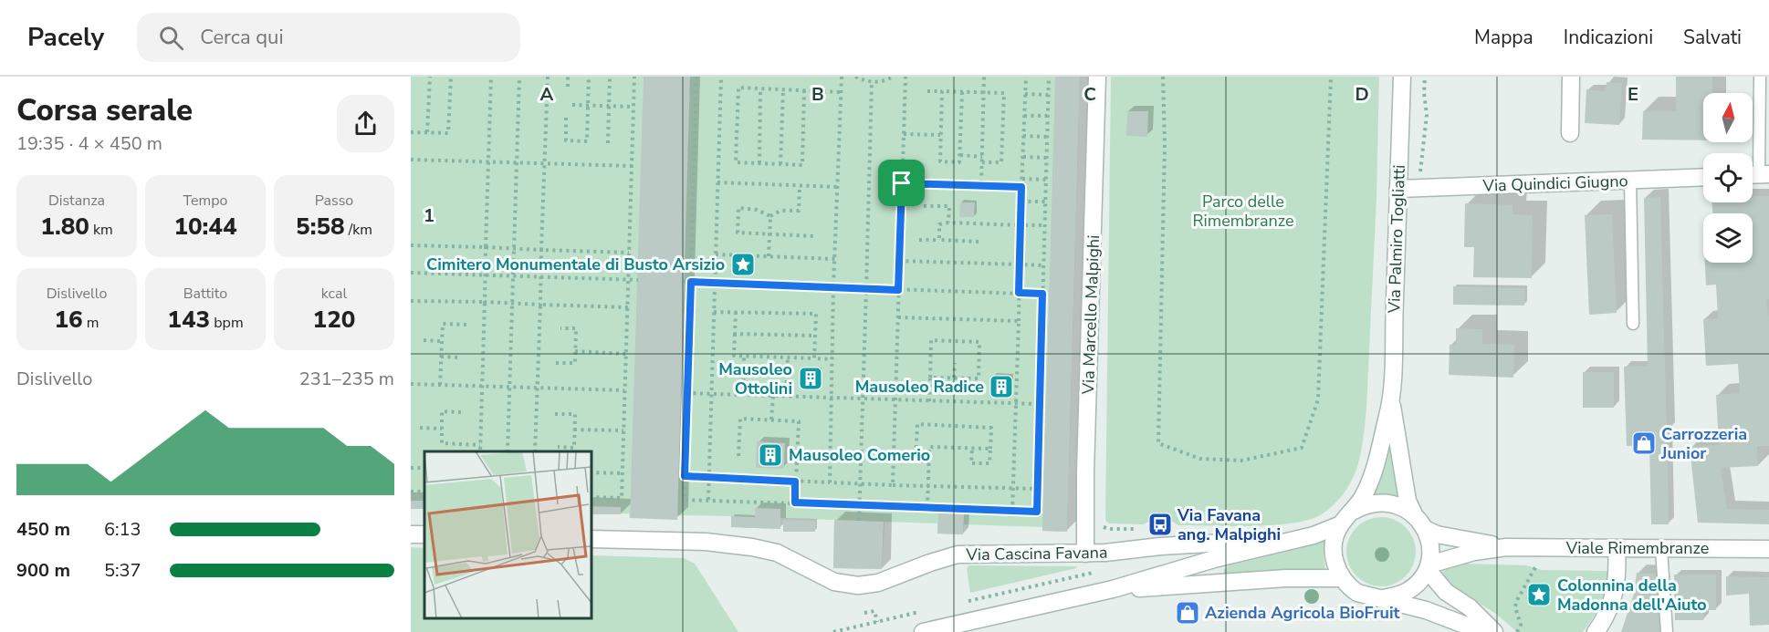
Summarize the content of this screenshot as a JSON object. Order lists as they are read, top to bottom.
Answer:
{
  "streets": {
    "street": [
      "Via Quindici Giugno",
      "Via Palmiro Togliatti",
      "Via Marcello Malpighi",
      "Viale Rimembranze",
      "Via Cascina Favana"
    ]
  },
  "crossings": [
    ["Via Quindici Giugno", "Via Palmiro Togliatti"],
    ["Via Marcello Malpighi", "Via Cascina Favana"]
  ],
  "parks": ["Parco delle Rimembranze"],
  "places": {
    "place": ["Cimitero Monumentale di Busto Arsizio", "Colonnina della Madonna dell'Aiuto"],
    "building": ["Mausoleo Ottolini", "Mausoleo Radice", "Mausoleo Comerio"],
    "shop": ["Carrozzeria Junior", "Azienda Agricola BioFruit"],
    "bus stop": ["Via Favana ang. Malpighi"]
  },
  "north": "top",
  "page": {
    "header": "Pacely",
    "search": "Cerca qui",
    "nav": ["Mappa", "Indicazioni", "Salvati"],
    "heading": ["Corsa serale", "19:35 · 4 × 450 m"],
    "stats": [
      ["Distanza", "1.80 km"],
      ["Tempo", "10:44"],
      ["Passo", "5:58 /km"],
      ["Dislivello", "16 m"],
      ["Battito", "143 bpm"],
      ["kcal", "120"]
    ],
    "chart": ["Dislivello", "231–235 m"],
    "list": [
      {
        "name": "450 m",
        "note": "6:13"
      },
      {
        "name": "900 m",
        "note": "5:37"
      }
    ]
  },
  "grid": {
    "columns": [
      "A",
      "B",
      "C",
      "D",
      "E"
    ],
    "rows": ["1"]
  }
}
